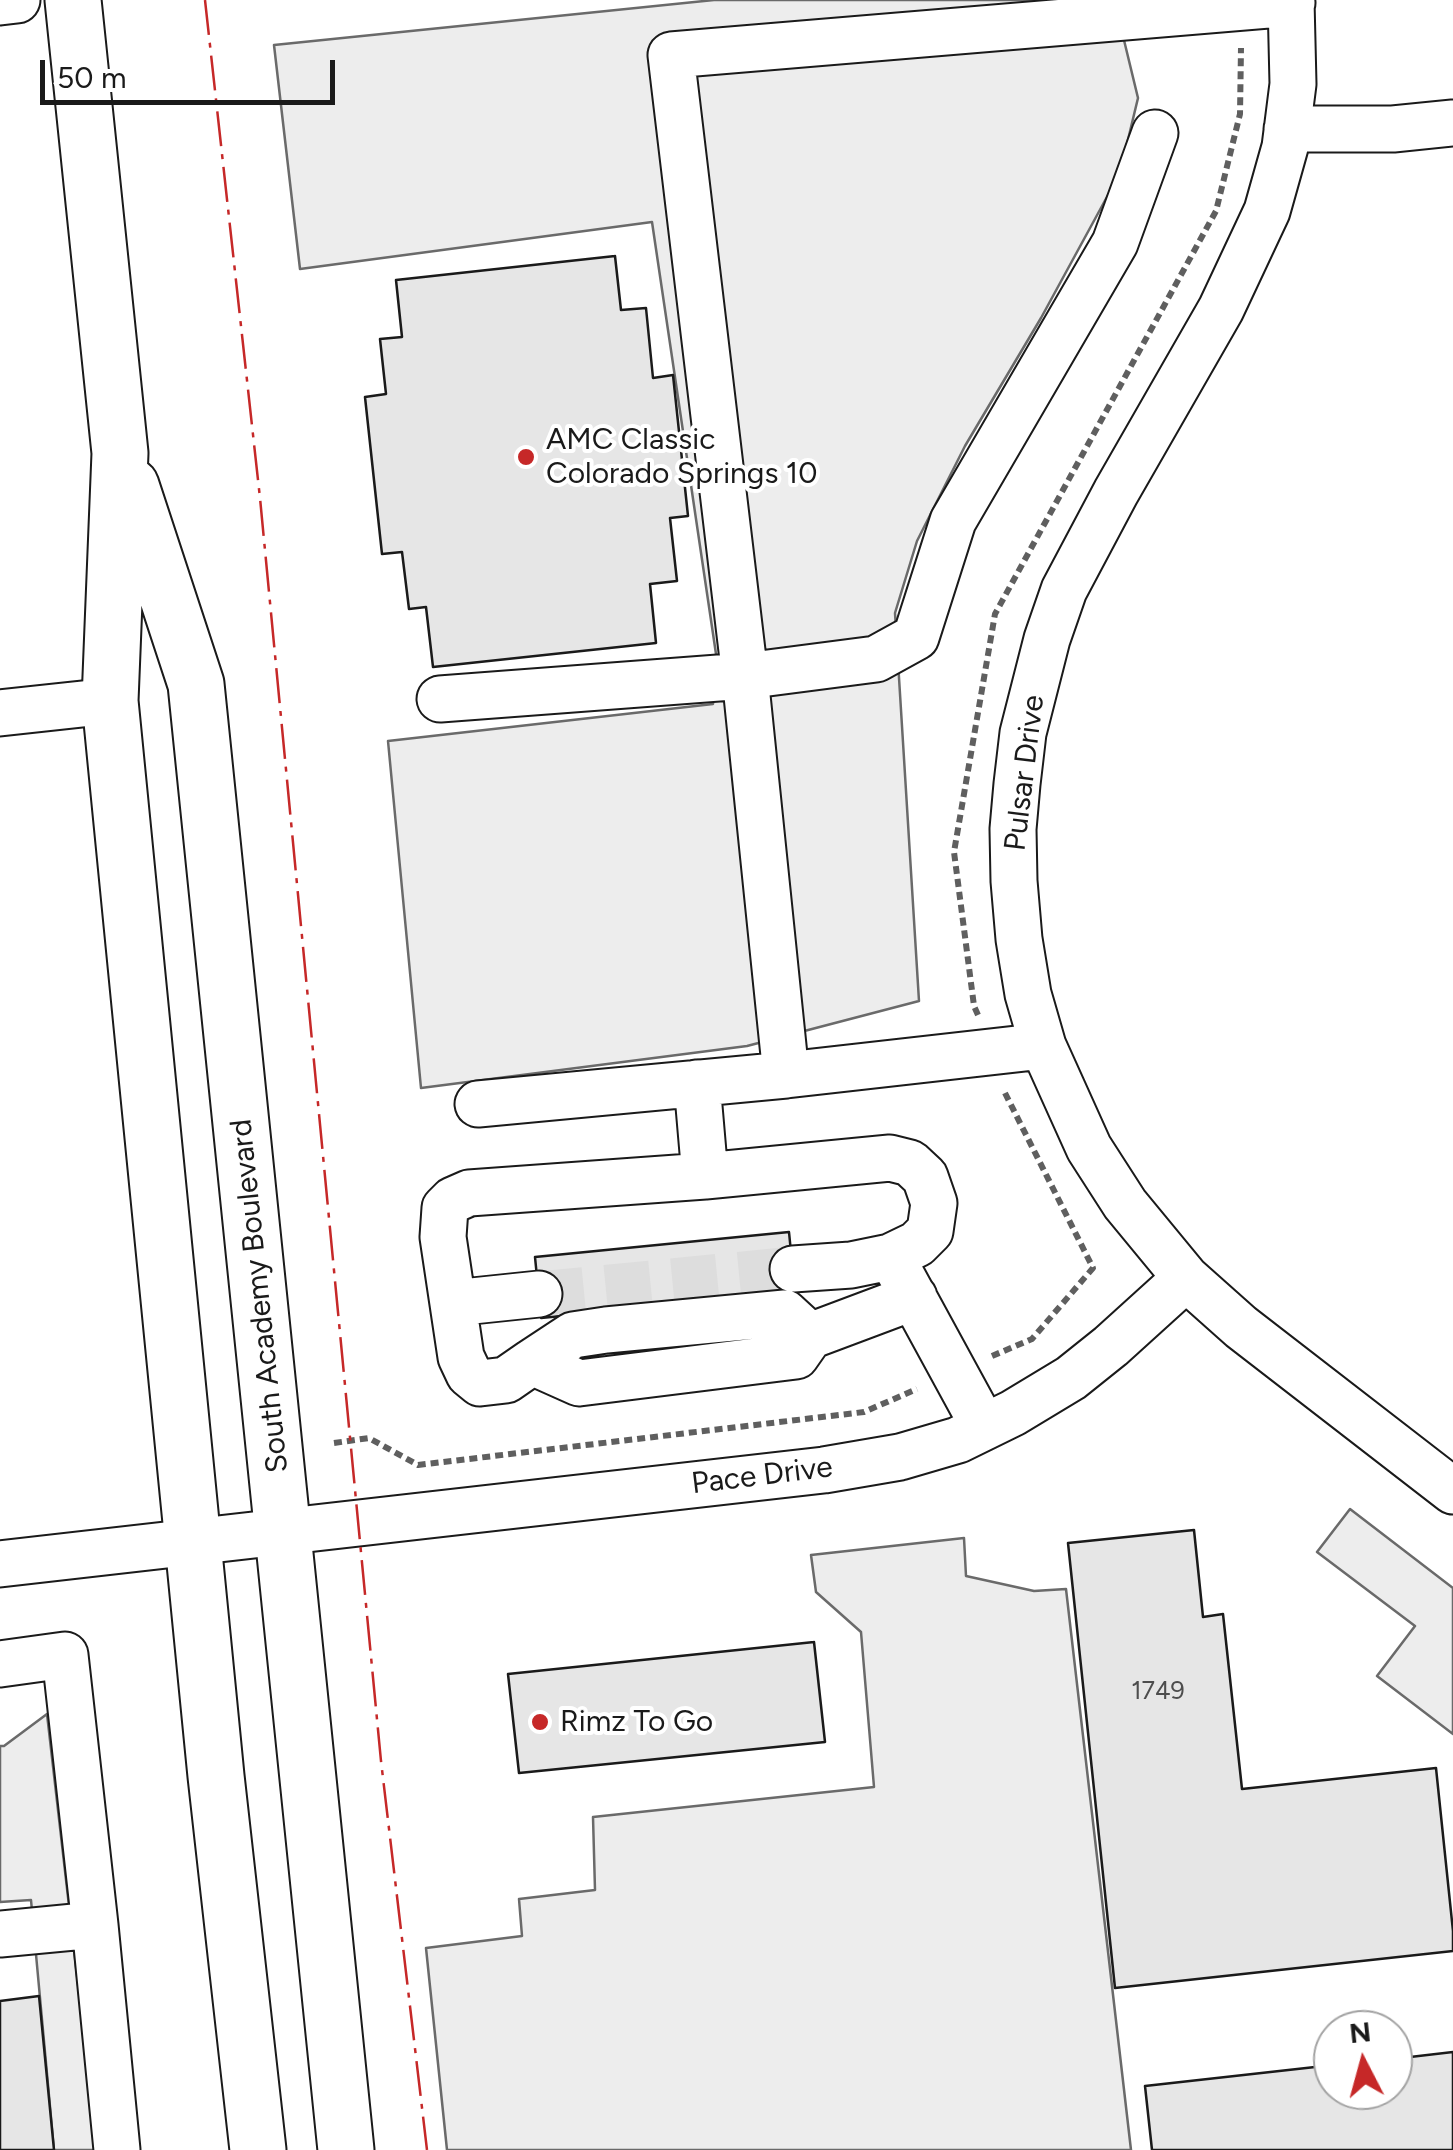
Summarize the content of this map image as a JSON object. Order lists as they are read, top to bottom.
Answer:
{
  "streets": {
    "highway": ["South Academy Boulevard"],
    "street": ["Pulsar Drive", "Pace Drive"]
  },
  "crossings": [
    ["Pulsar Drive", "Pace Drive"],
    ["South Academy Boulevard", "Pace Drive"]
  ],
  "places": ["AMC Classic Colorado Springs 10", "Rimz To Go"],
  "house_numbers": ["1749"],
  "scale_bar": "50 m",
  "north": "top"
}
